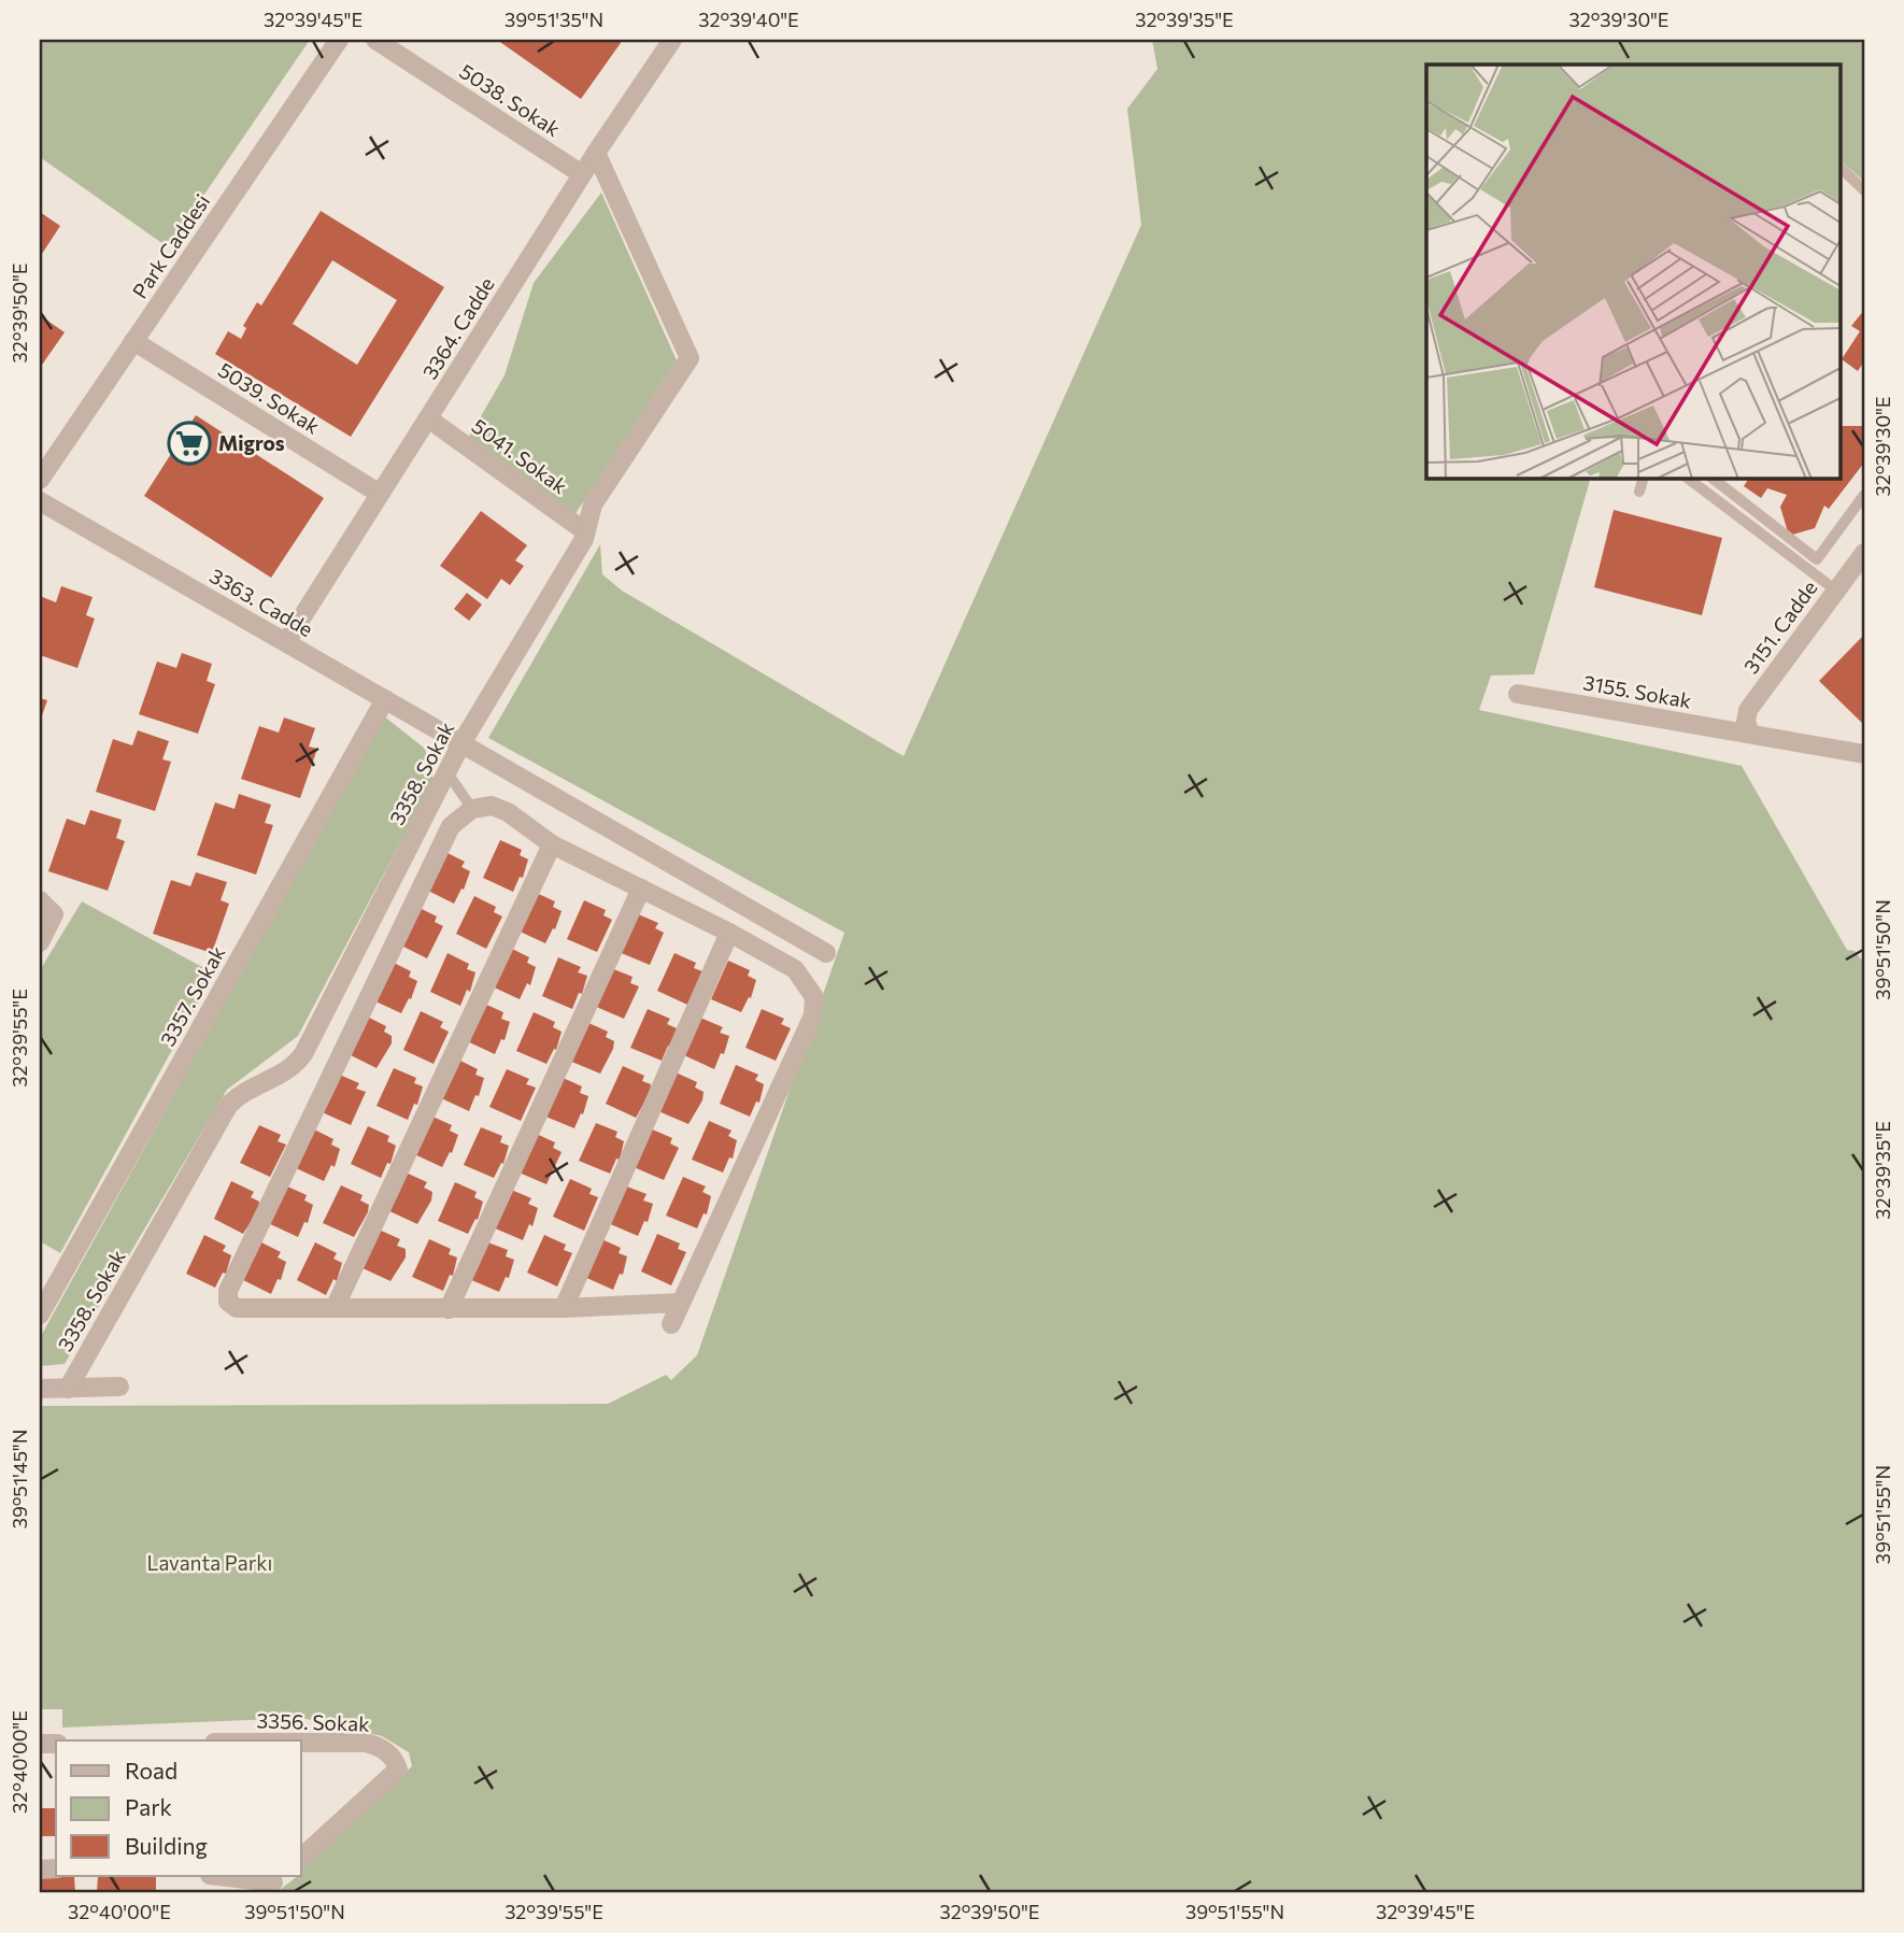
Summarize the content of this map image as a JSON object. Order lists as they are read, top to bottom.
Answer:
{
  "streets": {
    "street": [
      "5038. Sokak",
      "Park Caddesi",
      "3364. Cadde",
      "5039. Sokak",
      "5041. Sokak",
      "3363. Cadde",
      "3151. Cadde",
      "3155. Sokak",
      "3358. Sokak",
      "3357. Sokak",
      "3356. Sokak"
    ]
  },
  "crossings": [
    ["5038. Sokak", "3364. Cadde"],
    ["Park Caddesi", "5039. Sokak"],
    ["3364. Cadde", "5039. Sokak"],
    ["3364. Cadde", "5041. Sokak"],
    ["3364. Cadde", "3363. Cadde"],
    ["3364. Cadde", "3358. Sokak"],
    ["5041. Sokak", "3358. Sokak"],
    ["3363. Cadde", "3358. Sokak"],
    ["3363. Cadde", "3357. Sokak"],
    ["3151. Cadde", "3155. Sokak"]
  ],
  "parks": ["Lavanta Parkı"],
  "places": {
    "supermarket": ["Migros"]
  },
  "legend": ["Road", "Park", "Building"],
  "coordinates": [
    "32°39'45\"E",
    "39°51'35\"N",
    "32°39'40\"E",
    "32°39'35\"E",
    "32°39'30\"E",
    "32°39'50\"E",
    "39°51'50\"N",
    "32°39'55\"E",
    "39°51'45\"N",
    "39°51'55\"N",
    "32°40'00\"E"
  ]
}
